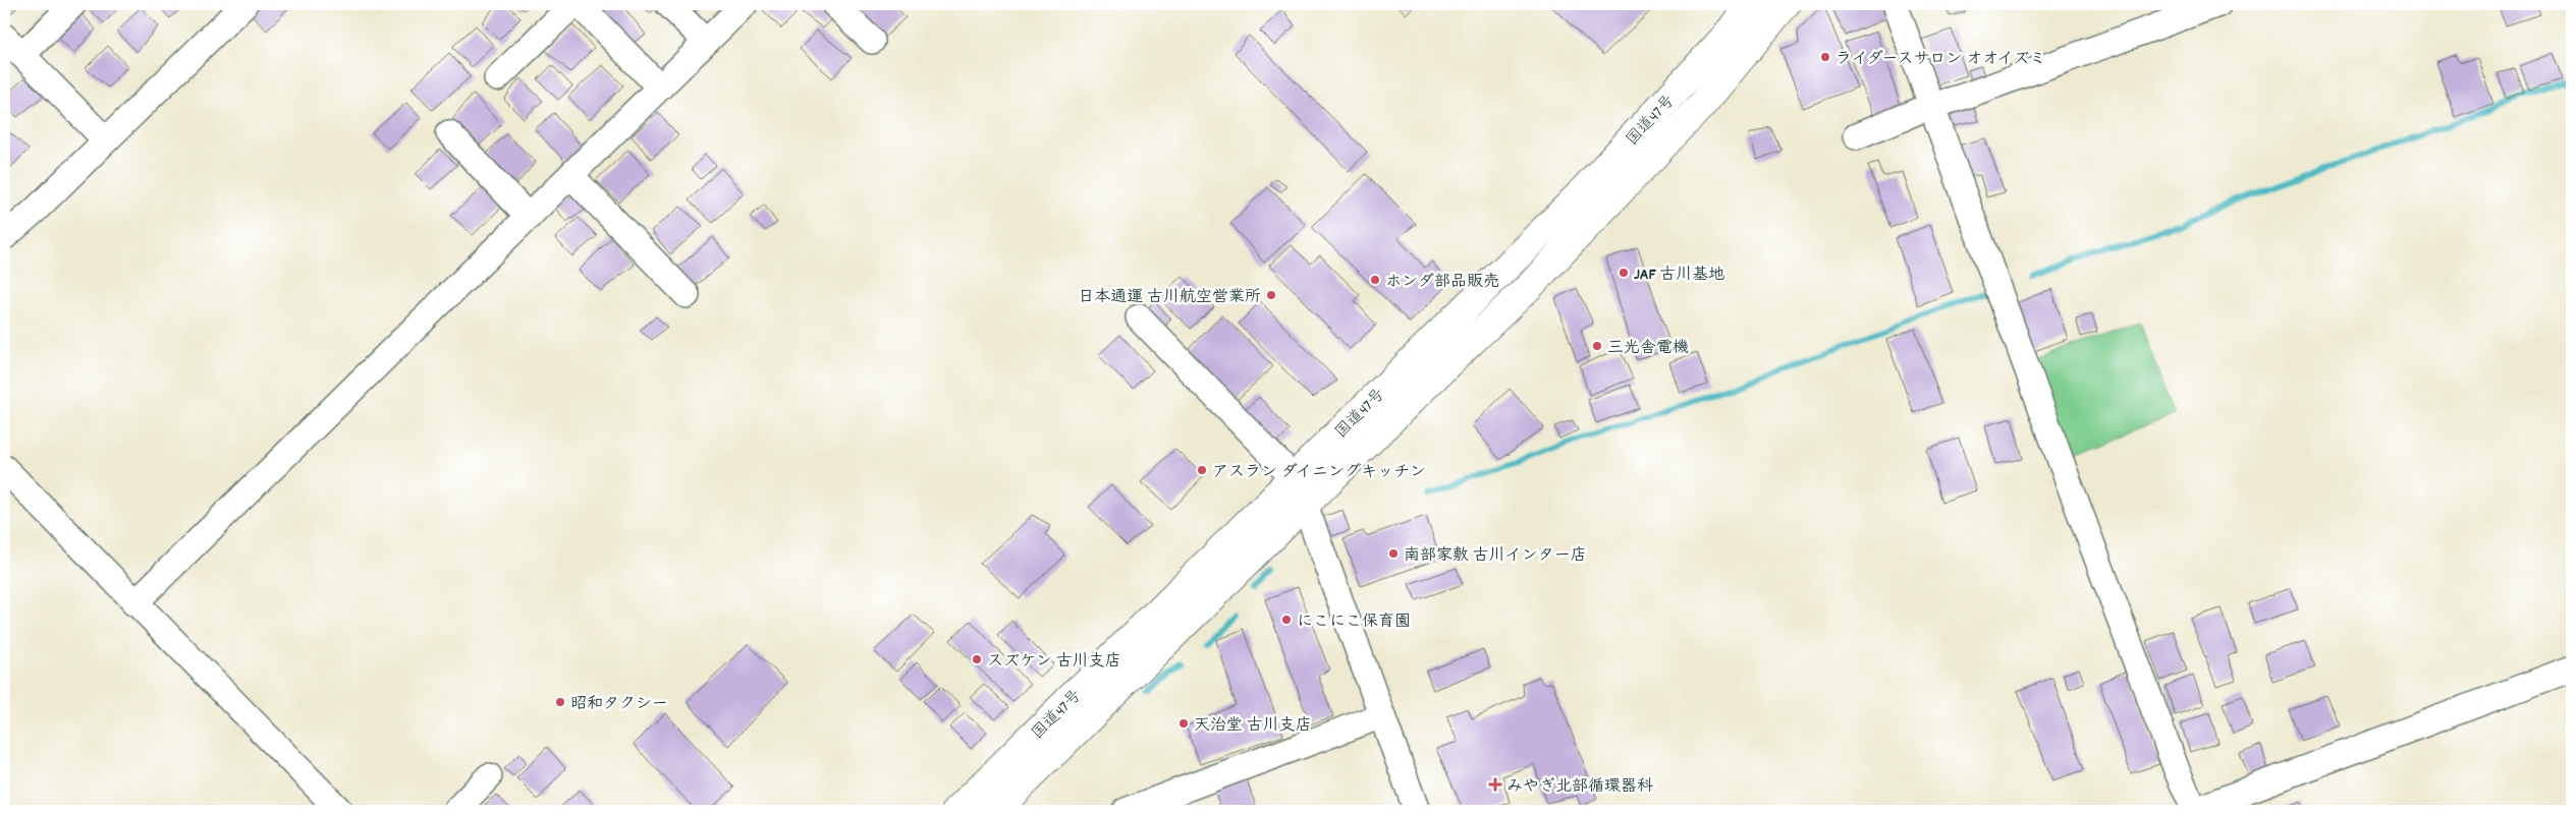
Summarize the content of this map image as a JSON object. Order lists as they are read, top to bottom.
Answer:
{
  "streets": {
    "highway": ["国道47号"]
  },
  "places": {
    "other": [
      "ライダースサロン オオイズミ",
      "JAF 古川基地",
      "ホンダ部品販売",
      "日本通運 古川航空営業所",
      "三光舎電機",
      "アスラン ダイニングキッチン",
      "南部家敷 古川インター店",
      "にこにこ保育園",
      "スズケン 古川支店",
      "昭和タクシー",
      "天治堂 古川支店"
    ],
    "health": ["みやぎ北部循環器科"]
  }
}
